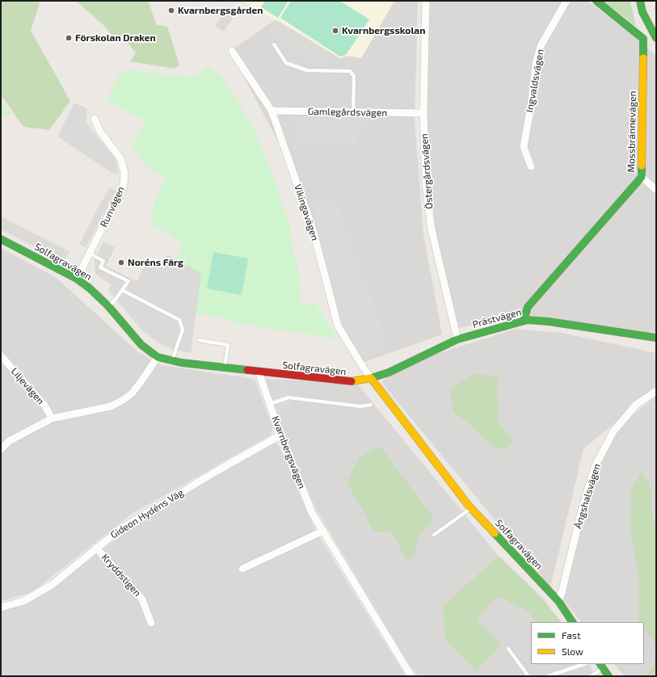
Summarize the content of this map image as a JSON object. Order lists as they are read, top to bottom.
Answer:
{
  "streets": {
    "street": [
      "Ingvaldsvägen",
      "Gamlegårdsvägen",
      "Mossbrännevägen",
      "Östergårdsvägen",
      "Runvägen",
      "Vikingavägen",
      "Solfagravägen",
      "Prästvägen",
      "Liljevägen",
      "Kvarnbergsvägen",
      "Ängshalsvägen",
      "Gideon Hydéns Väg",
      "Kryddstigen"
    ]
  },
  "crossings": [
    ["Gamlegårdsvägen", "Östergårdsvägen"],
    ["Gamlegårdsvägen", "Vikingavägen"],
    ["Mossbrännevägen", "Prästvägen"],
    ["Östergårdsvägen", "Prästvägen"],
    ["Runvägen", "Solfagravägen"],
    ["Vikingavägen", "Solfagravägen"],
    ["Vikingavägen", "Prästvägen"],
    ["Solfagravägen", "Prästvägen"],
    ["Solfagravägen", "Kvarnbergsvägen"],
    ["Solfagravägen", "Ängshalsvägen"],
    ["Kvarnbergsvägen", "Gideon Hydéns Väg"],
    ["Gideon Hydéns Väg", "Kryddstigen"]
  ],
  "places": [
    "Kvarnbergsgården",
    "Kvarnbergsskolan",
    "Förskolan Draken",
    "Noréns Färg"
  ],
  "legend": ["Fast", "Slow"]
}
